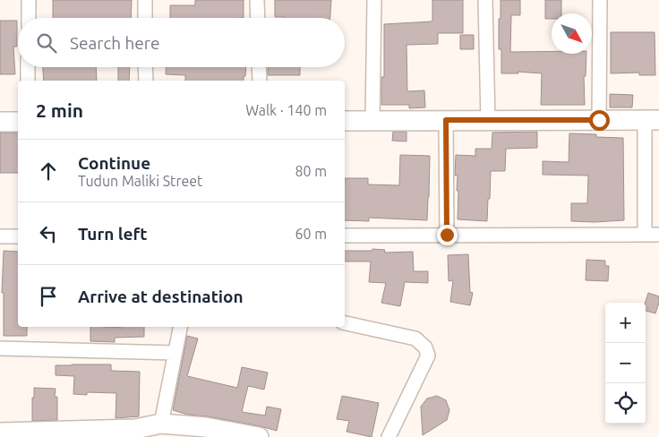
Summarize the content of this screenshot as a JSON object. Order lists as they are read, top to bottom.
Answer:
{
  "north": "bottom right",
  "page": {
    "search": "Search here",
    "heading": ["2 min", "Walk · 140 m"],
    "list": [
      ["Continue", "Tudun Maliki Street", "80 m"],
      ["Turn left", "60 m"],
      "Arrive at destination"
    ],
    "map_buttons": ["+", "−"]
  }
}
